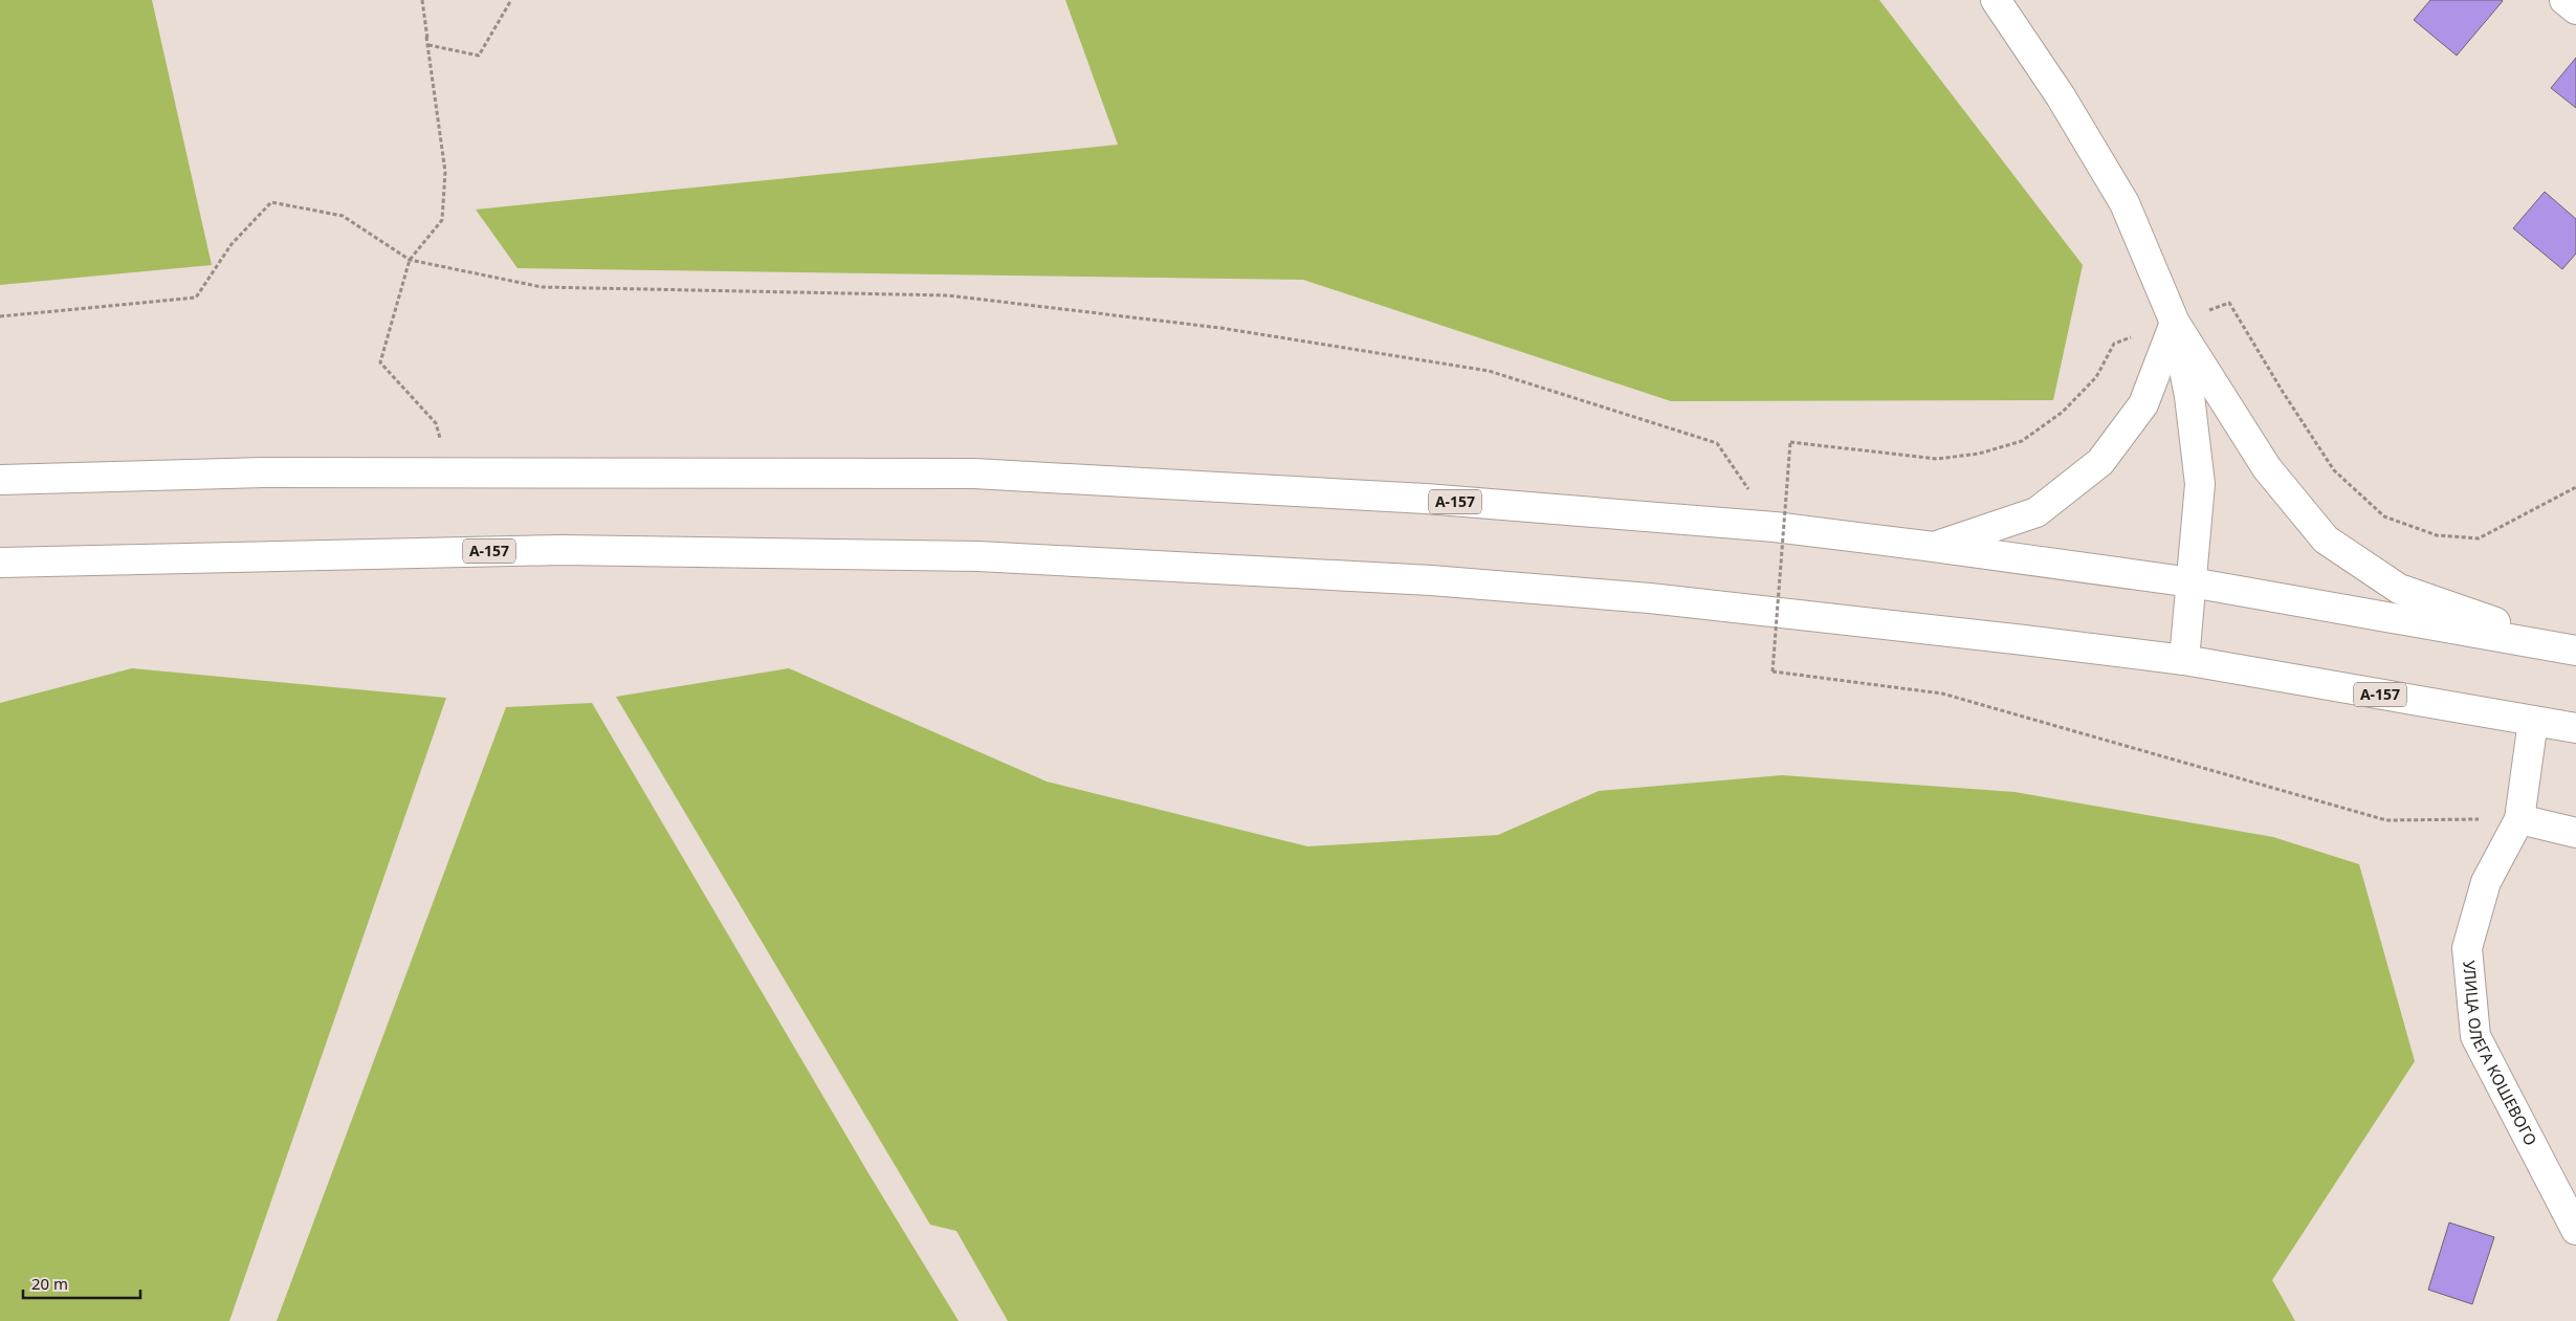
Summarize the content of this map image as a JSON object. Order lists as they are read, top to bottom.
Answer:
{
  "streets": {
    "main road": ["А-157", "УЛИЦА ОЛЕГА КОШЕВОГО"]
  },
  "crossings": [
    ["А-157", "УЛИЦА ОЛЕГА КОШЕВОГО"]
  ],
  "scale_bar": "20 m"
}
